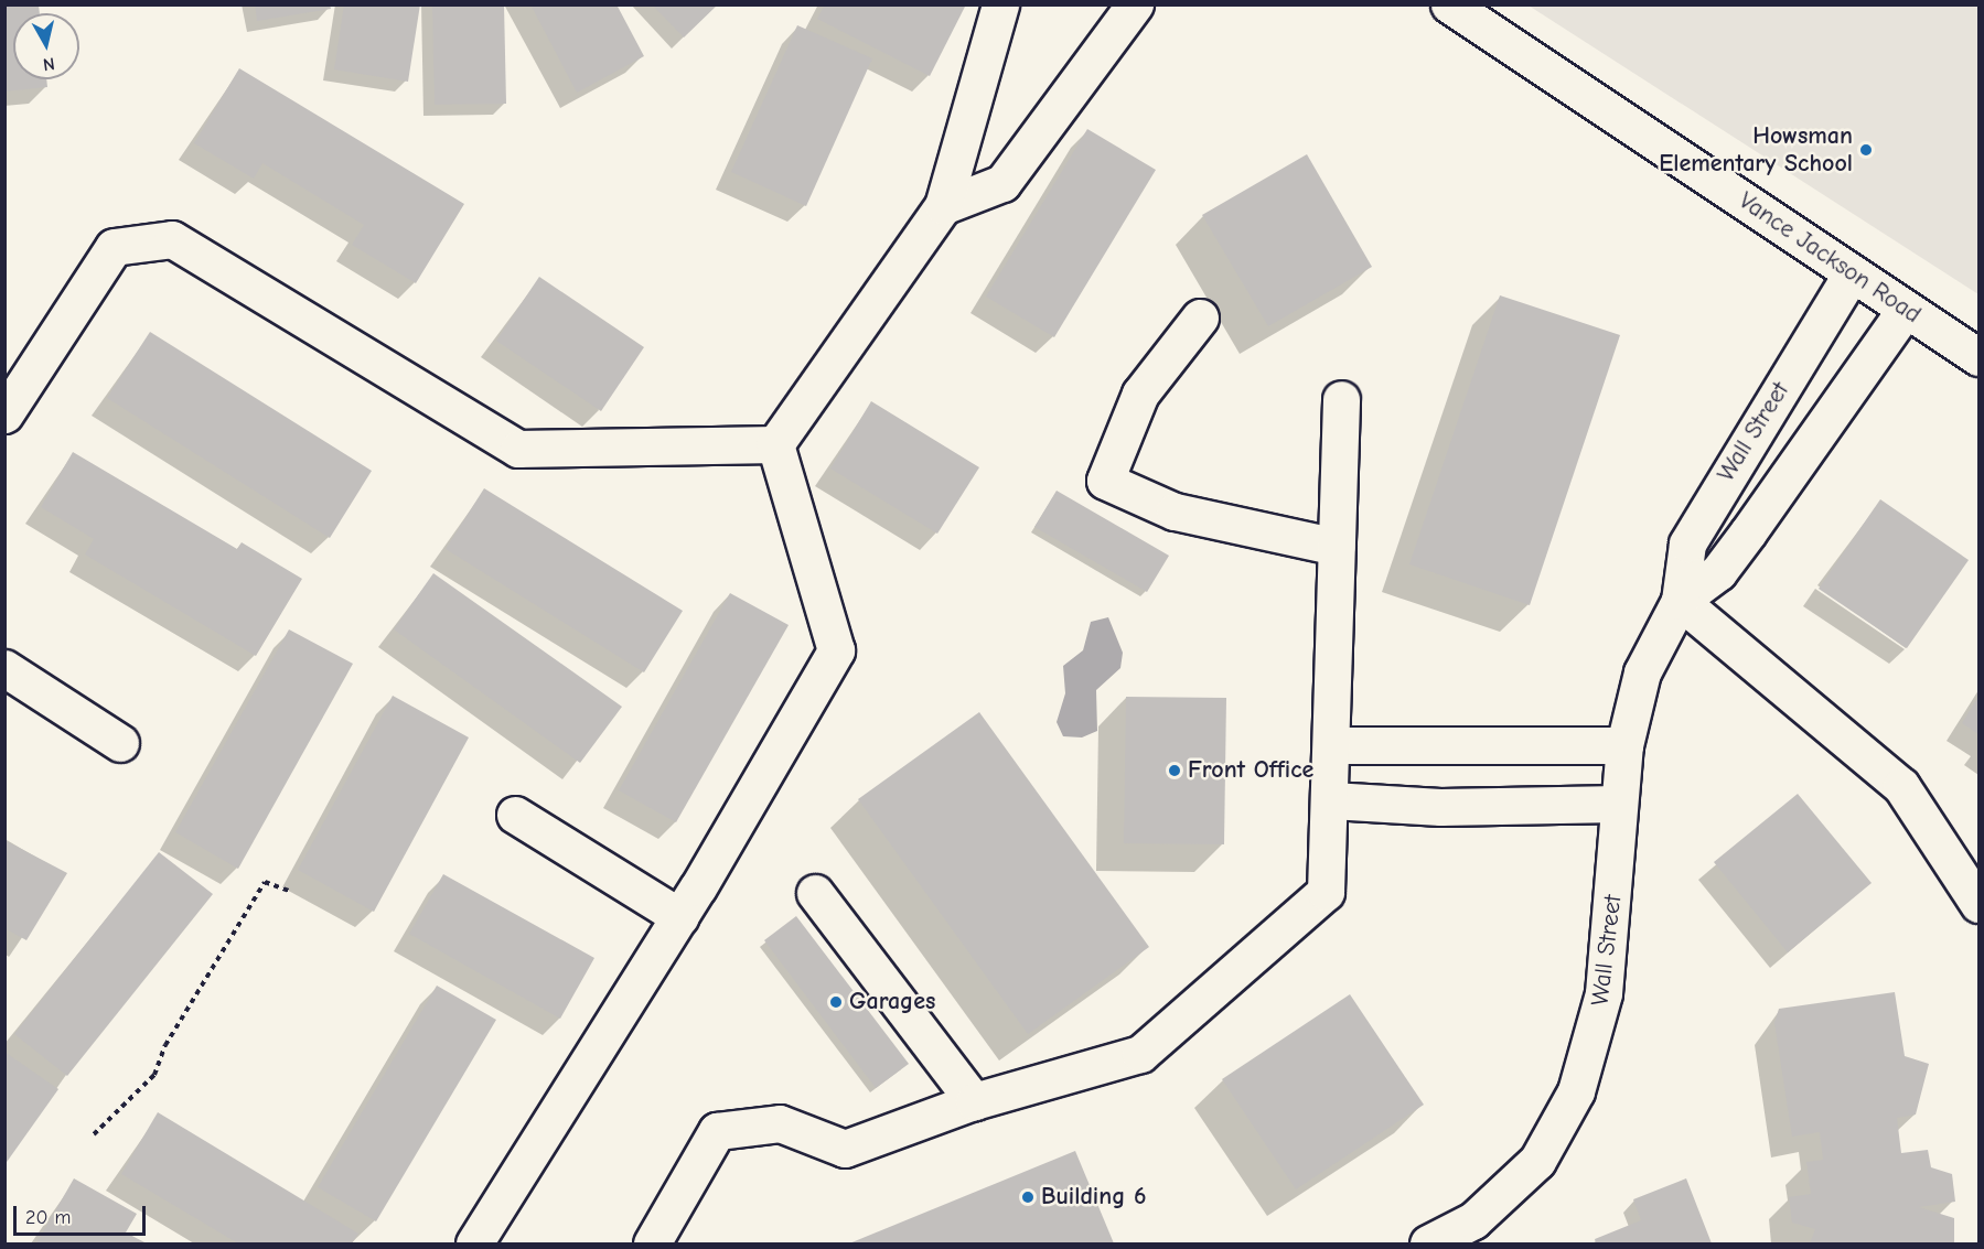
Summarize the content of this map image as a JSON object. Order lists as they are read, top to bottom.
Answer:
{
  "streets": {
    "street": ["Vance Jackson Road", "Wall Street"]
  },
  "crossings": [
    ["Vance Jackson Road", "Wall Street"]
  ],
  "places": [
    "Howsman Elementary School",
    "Front Office",
    "Garages",
    "Building 6"
  ],
  "scale_bar": "20 m",
  "north": "bottom"
}
